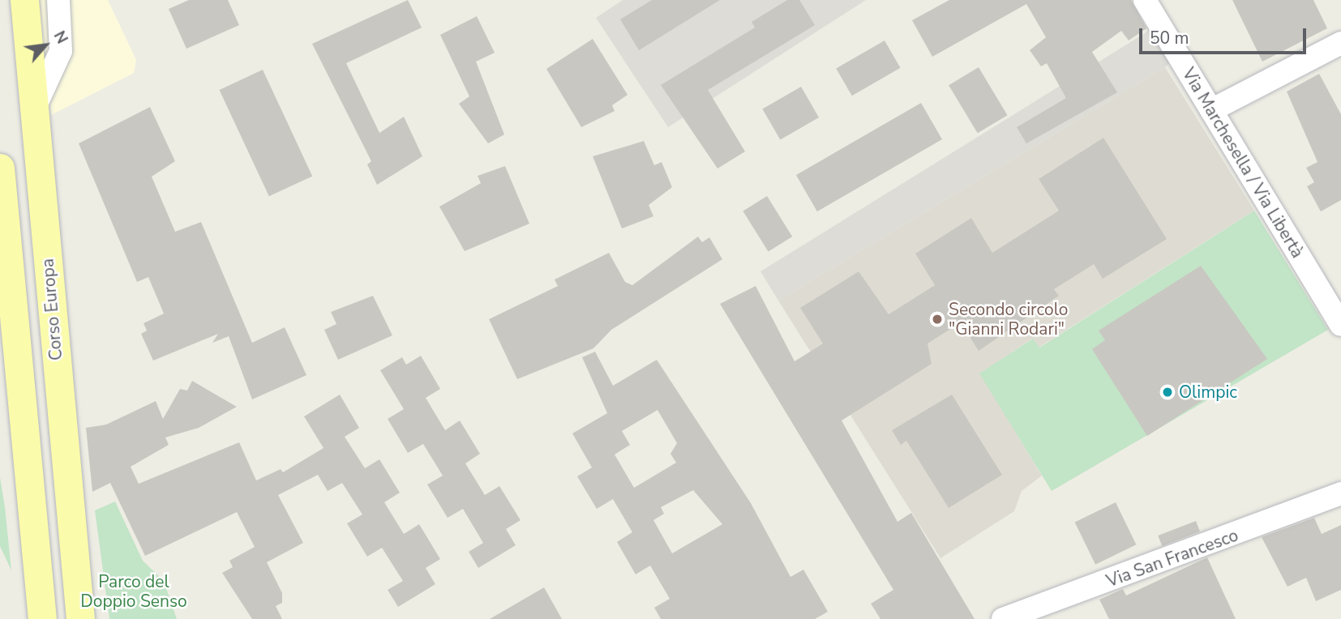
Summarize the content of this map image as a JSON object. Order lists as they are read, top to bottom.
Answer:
{
  "streets": {
    "main road": ["Corso Europa"],
    "street": ["Via Marchesella / Via Libertà", "Via San Francesco"]
  },
  "parks": ["Parco del Doppio Senso"],
  "places": ["Secondo circolo \"Gianni Rodari\"", "Olimpic"],
  "scale_bar": "50 m",
  "north": "top right"
}
